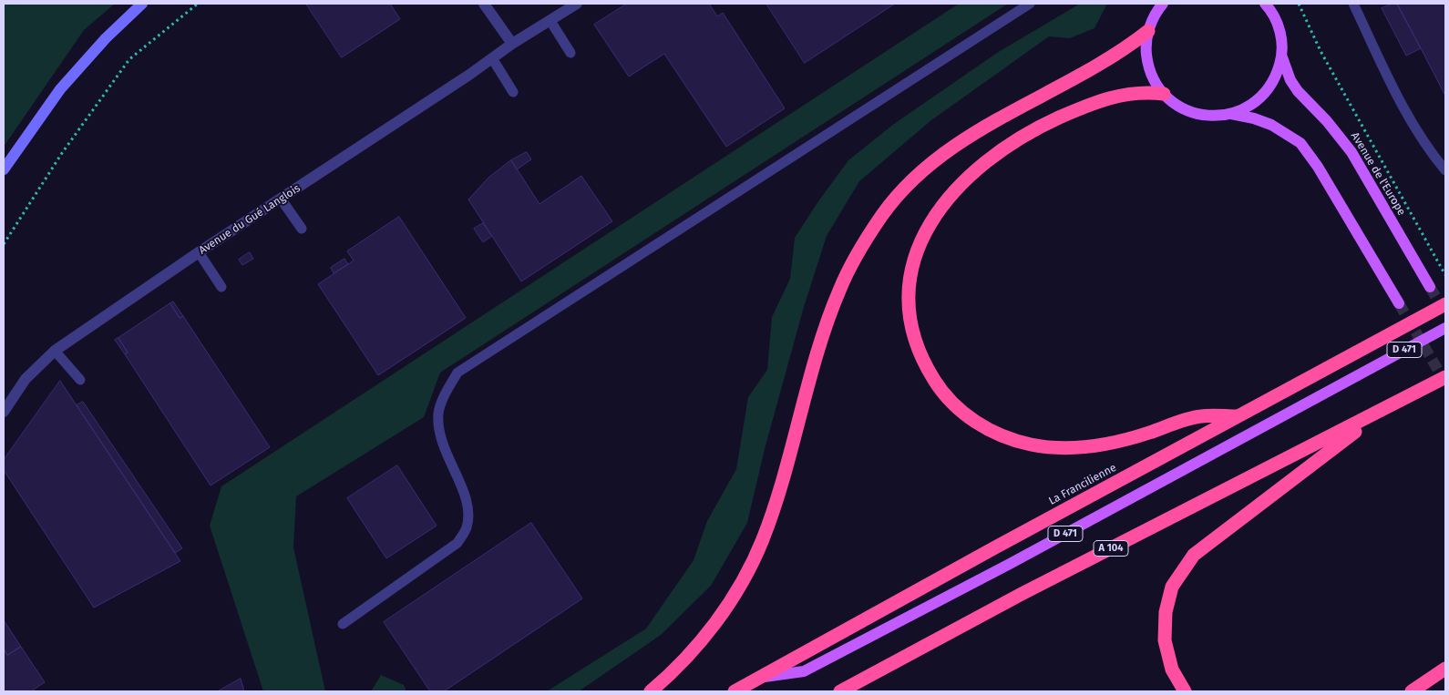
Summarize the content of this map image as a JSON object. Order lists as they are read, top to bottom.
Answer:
{
  "streets": {
    "highway": ["La Francilienne", "A 104"],
    "main road": ["Avenue de l'Europe", "D 471"],
    "street": ["Avenue du Gué Langlois"]
  },
  "crossings": [
    ["D 471", "La Francilienne"]
  ]
}
